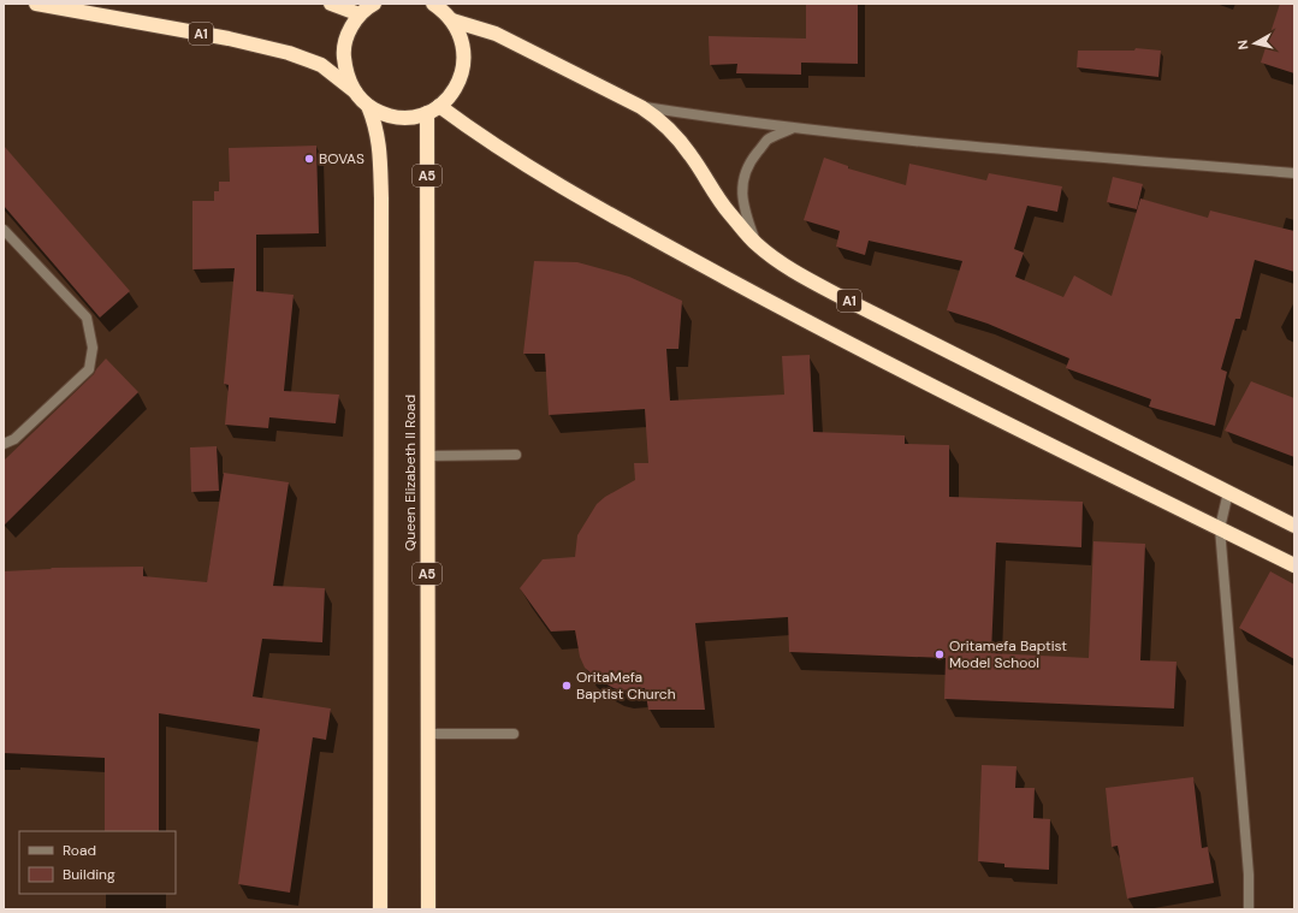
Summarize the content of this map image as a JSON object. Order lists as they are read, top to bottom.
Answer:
{
  "streets": {
    "highway": ["A1", "A5", "Queen Elizabeth II Road"]
  },
  "places": ["BOVAS", "Oritamefa Baptist Model School", "OritaMefa Baptist Church"],
  "legend": ["Road", "Building"],
  "north": "left"
}
